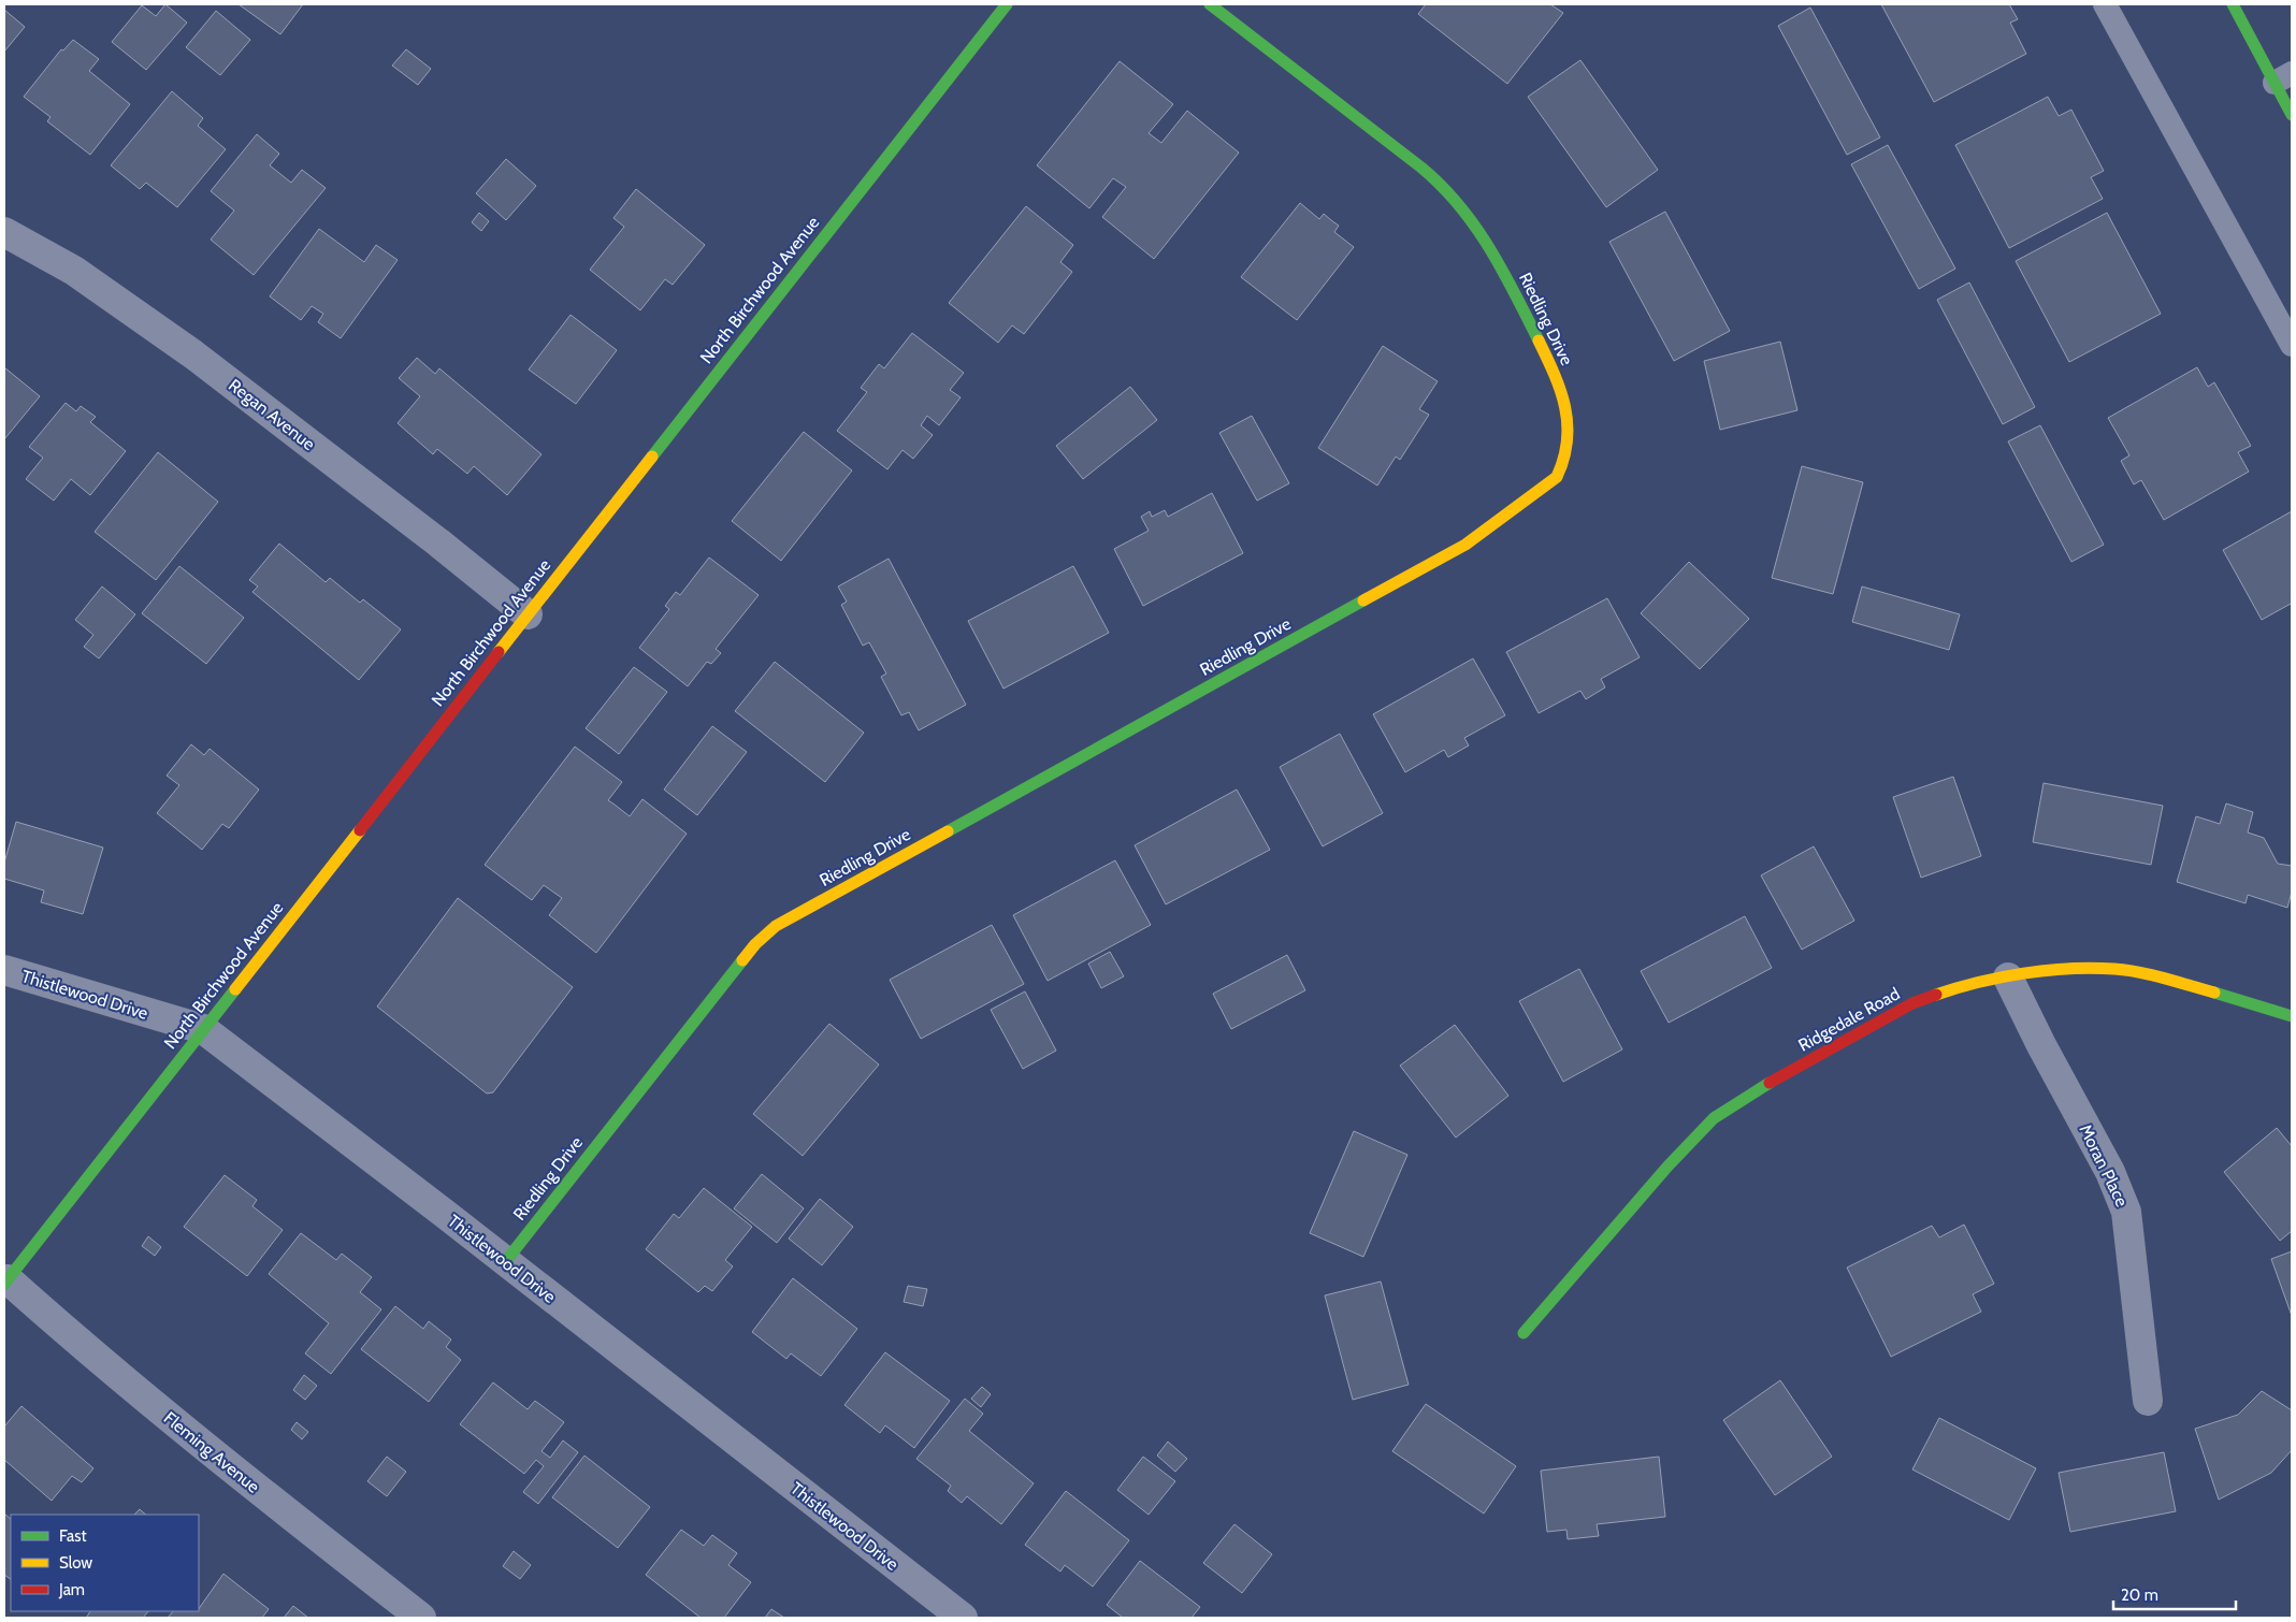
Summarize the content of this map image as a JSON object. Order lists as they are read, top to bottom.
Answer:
{
  "streets": {
    "street": [
      "North Birchwood Avenue",
      "Riedling Drive",
      "Regan Avenue",
      "Thistlewood Drive",
      "Ridgedale Road",
      "Moran Place",
      "Fleming Avenue"
    ]
  },
  "crossings": [
    ["North Birchwood Avenue", "Regan Avenue"],
    ["North Birchwood Avenue", "Thistlewood Drive"],
    ["North Birchwood Avenue", "Fleming Avenue"],
    ["Riedling Drive", "Thistlewood Drive"],
    ["Ridgedale Road", "Moran Place"]
  ],
  "legend": ["Fast", "Slow", "Jam"],
  "scale_bar": "20 m"
}
